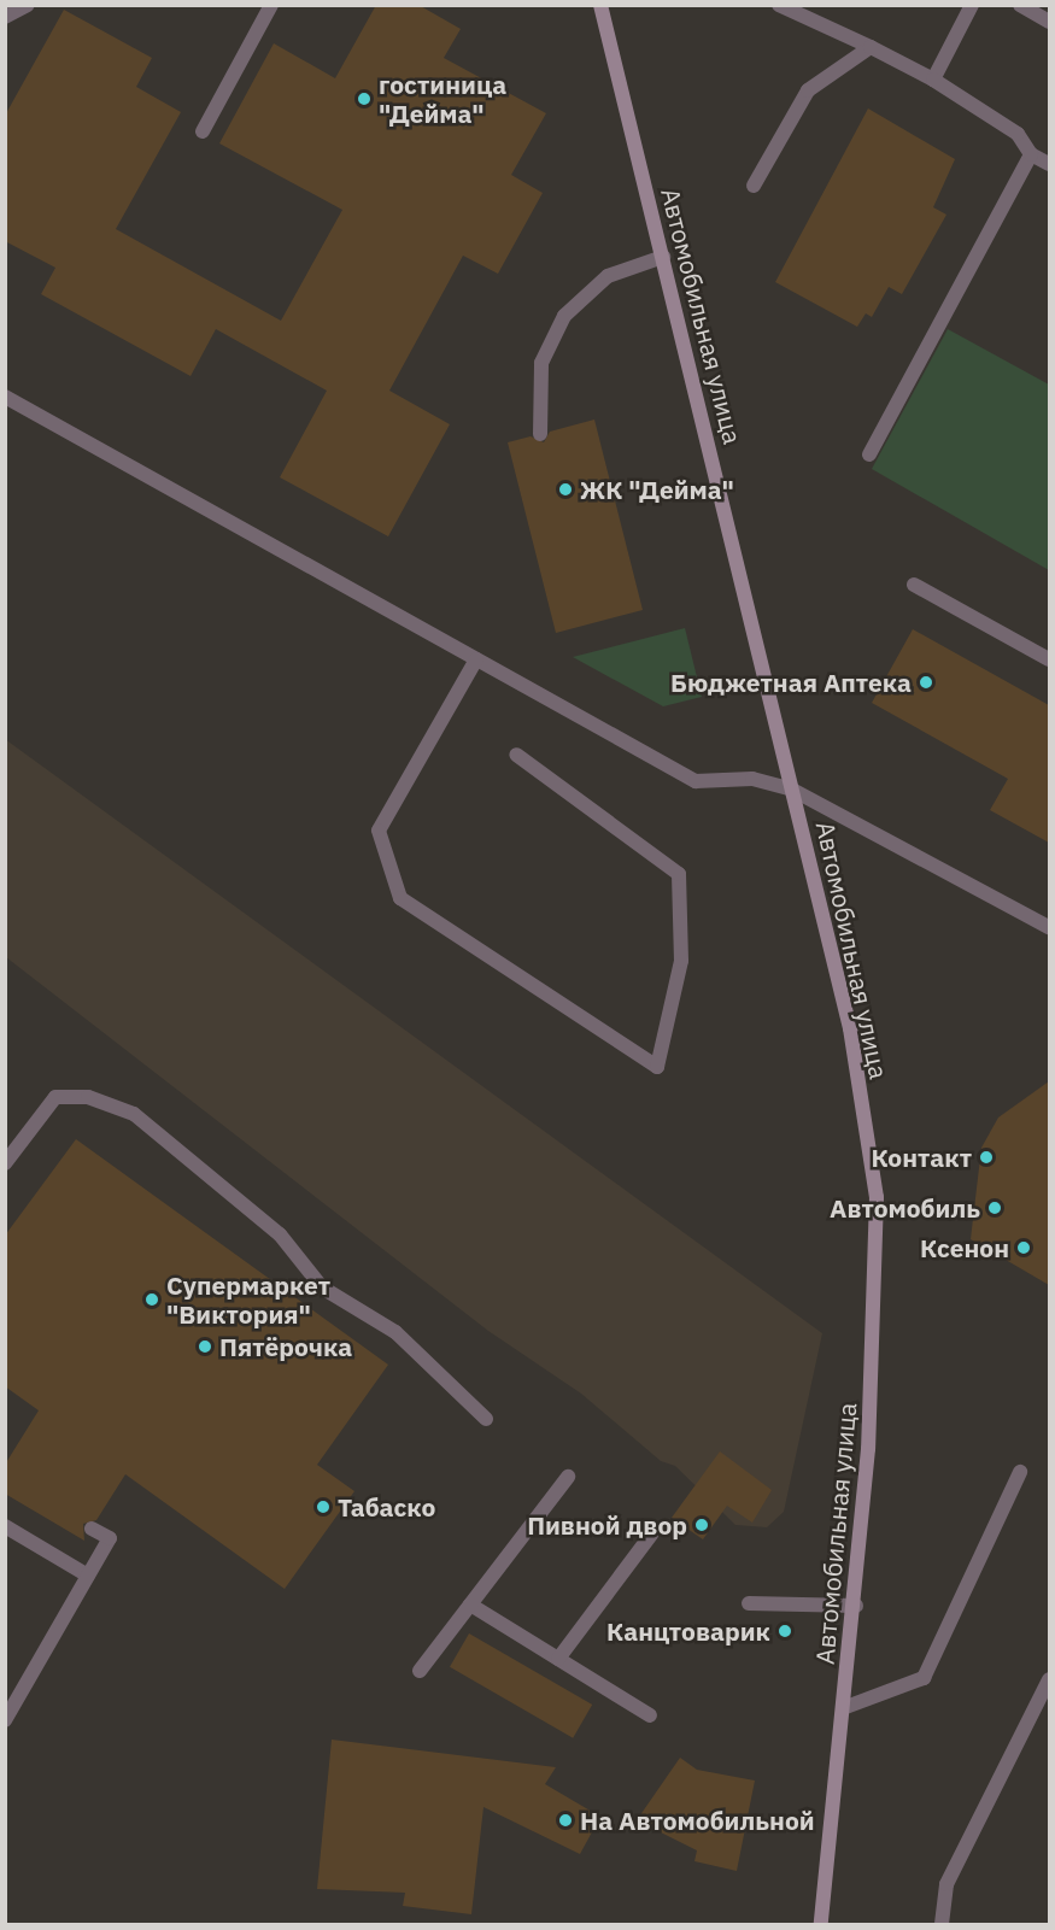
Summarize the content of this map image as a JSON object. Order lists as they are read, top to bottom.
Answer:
{
  "streets": {
    "street": ["Автомобильная улица"]
  },
  "places": [
    "гостиница \"Дейма\"",
    "ЖК \"Дейма\"",
    "Бюджетная Аптека",
    "Контакт",
    "Автомобиль",
    "Ксенон",
    "Супермаркет \"Виктория\"",
    "Пятёрочка",
    "Табаско",
    "Пивной двор",
    "Канцтоварик",
    "На Автомобильной"
  ]
}
